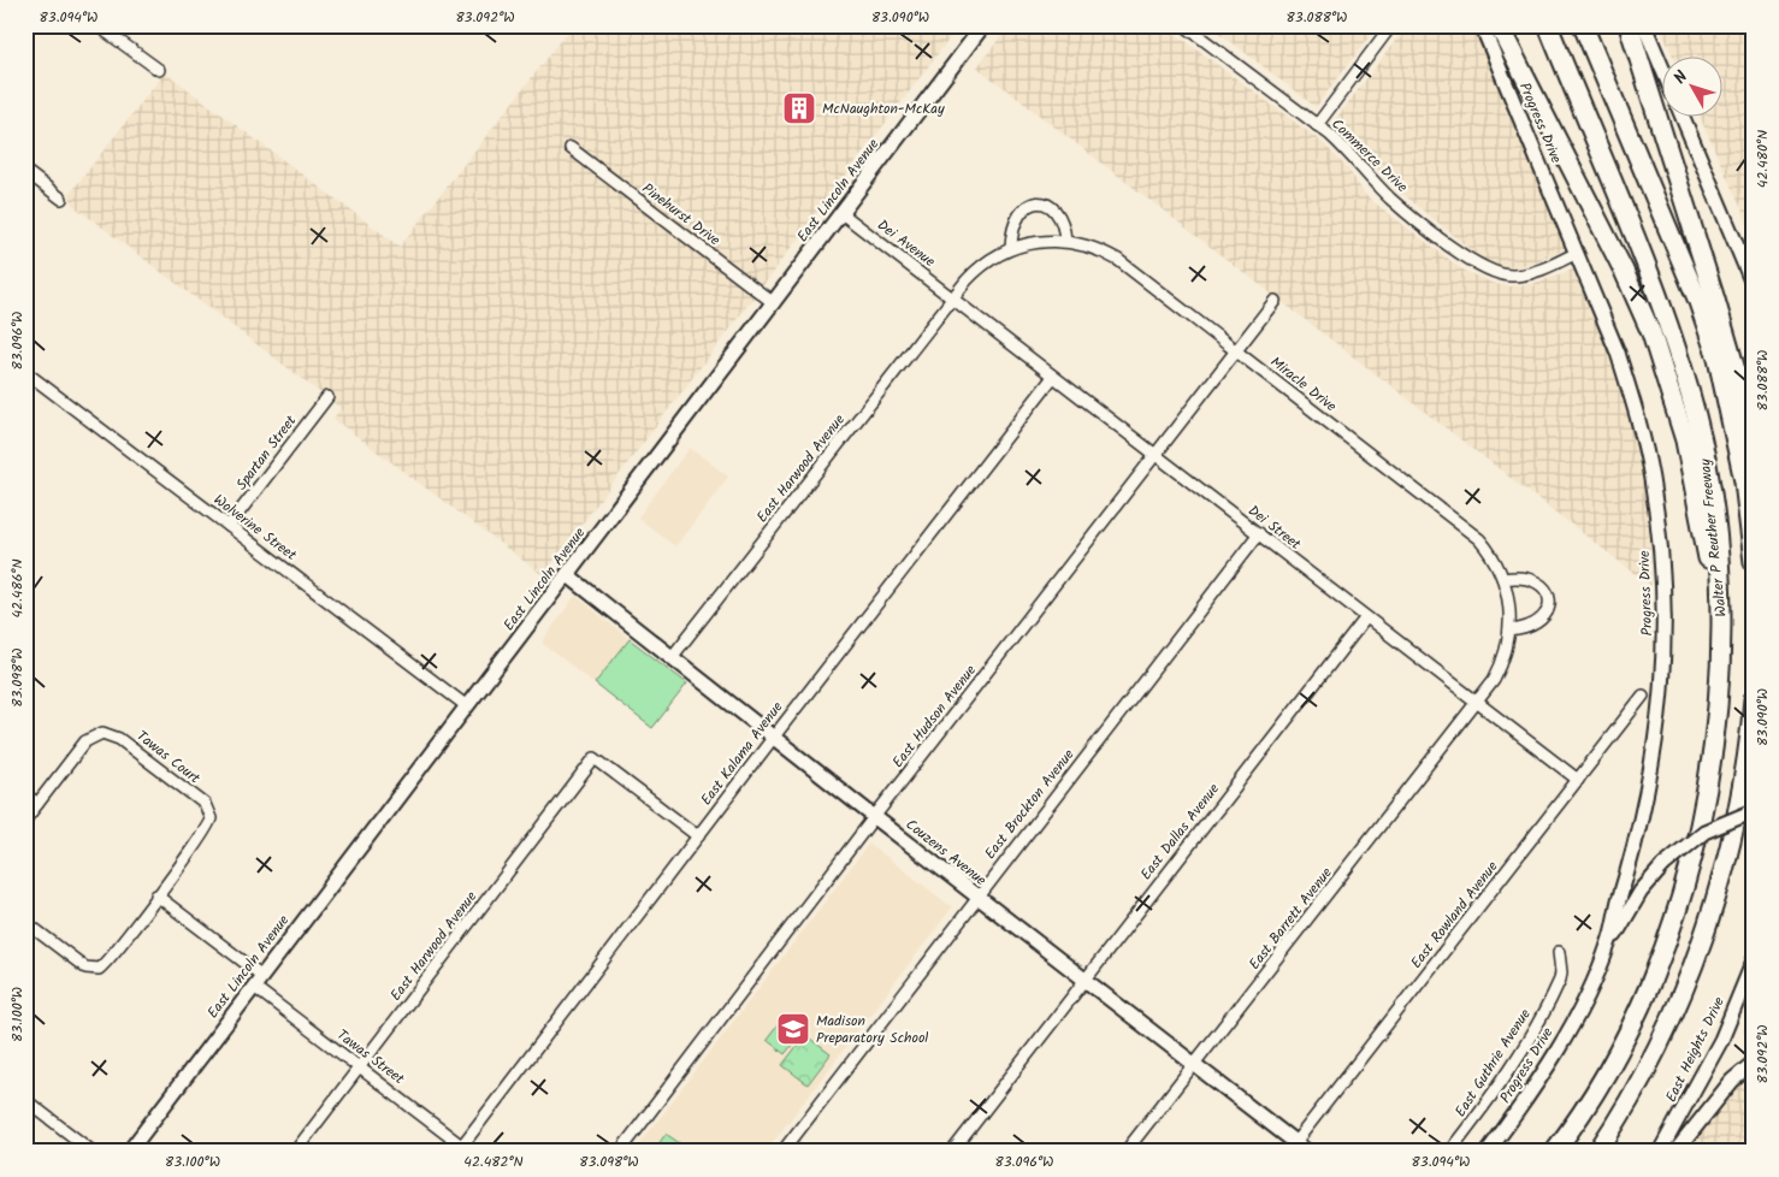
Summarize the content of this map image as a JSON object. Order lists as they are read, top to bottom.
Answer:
{
  "streets": {
    "highway": ["Walter P Reuther Freeway"],
    "street": [
      "Progress Drive",
      "Commerce Drive",
      "East Lincoln Avenue",
      "Pinehurst Drive",
      "Dei Avenue",
      "Miracle Drive",
      "Spartan Street",
      "East Harwood Avenue",
      "Wolverine Street",
      "Dei Street",
      "East Hudson Avenue",
      "East Kalama Avenue",
      "Tawas Court",
      "East Brockton Avenue",
      "East Dallas Avenue",
      "Couzens Avenue",
      "East Rowland Avenue",
      "East Barrett Avenue",
      "East Heights Drive",
      "Tawas Street",
      "East Guthrie Avenue"
    ]
  },
  "crossings": [
    ["Progress Drive", "Commerce Drive"],
    ["East Lincoln Avenue", "Pinehurst Drive"],
    ["East Lincoln Avenue", "Dei Avenue"],
    ["East Lincoln Avenue", "Wolverine Street"],
    ["East Lincoln Avenue", "Couzens Avenue"],
    ["East Lincoln Avenue", "Tawas Street"],
    ["Dei Avenue", "Miracle Drive"],
    ["Dei Avenue", "East Harwood Avenue"],
    ["Dei Avenue", "Dei Street"],
    ["Miracle Drive", "East Harwood Avenue"],
    ["Miracle Drive", "Dei Street"],
    ["Miracle Drive", "East Hudson Avenue"],
    ["Miracle Drive", "East Barrett Avenue"],
    ["Spartan Street", "Wolverine Street"],
    ["East Harwood Avenue", "Dei Street"],
    ["East Harwood Avenue", "East Kalama Avenue"],
    ["East Harwood Avenue", "Couzens Avenue"],
    ["East Harwood Avenue", "Tawas Street"],
    ["Dei Street", "East Hudson Avenue"],
    ["Dei Street", "East Kalama Avenue"],
    ["Dei Street", "East Brockton Avenue"],
    ["Dei Street", "East Dallas Avenue"],
    ["Dei Street", "East Rowland Avenue"],
    ["Dei Street", "East Barrett Avenue"],
    ["East Hudson Avenue", "Couzens Avenue"],
    ["East Kalama Avenue", "Couzens Avenue"],
    ["East Kalama Avenue", "Tawas Street"],
    ["Tawas Court", "Tawas Street"],
    ["East Brockton Avenue", "Couzens Avenue"],
    ["East Dallas Avenue", "Couzens Avenue"],
    ["Couzens Avenue", "East Rowland Avenue"],
    ["Couzens Avenue", "East Barrett Avenue"]
  ],
  "places": {
    "building": ["McNaughton-McKay"],
    "school or university": ["Madison Preparatory School"]
  },
  "north": "top left",
  "coordinates": [
    "83.094°W",
    "83.092°W",
    "83.090°W",
    "83.088°W",
    "42.480°N",
    "83.096°W",
    "42.486°N",
    "83.098°W",
    "83.100°W",
    "42.482°N"
  ]
}
